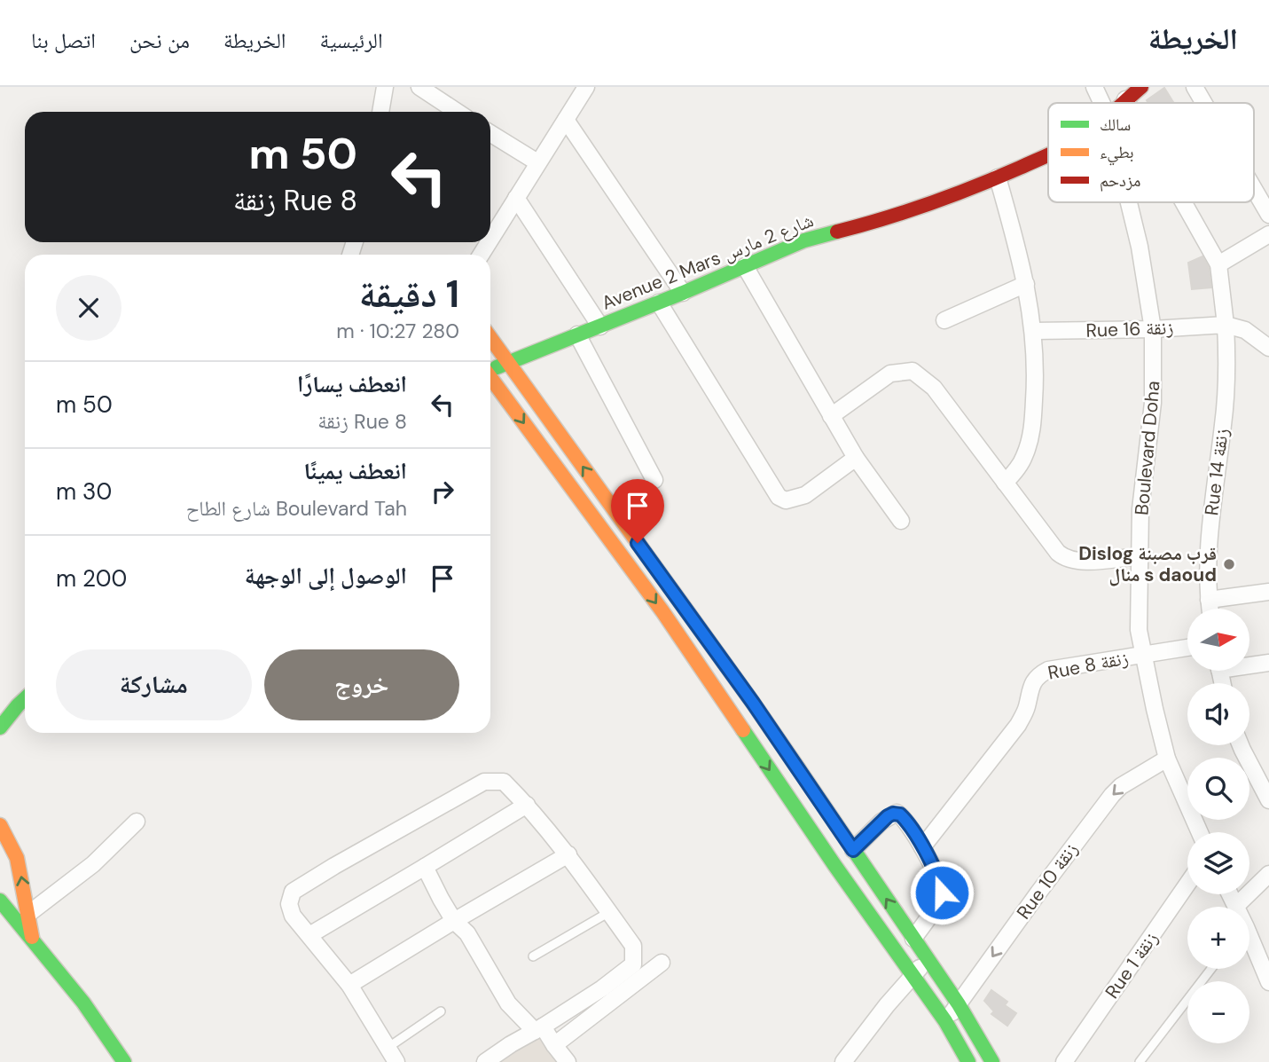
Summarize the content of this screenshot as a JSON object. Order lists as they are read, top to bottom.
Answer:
{
  "streets": {
    "street": [
      "Avenue 2 Mars شارع 2 مارس",
      "Rue 16 زنقة",
      "Boulevard Doha",
      "Rue 14 زنقة",
      "Rue 8 زنقة",
      "Rue 10 زنقة",
      "Rue 1 زنقة"
    ]
  },
  "crossings": [
    ["Rue 16 زنقة", "Boulevard Doha"],
    ["Rue 16 زنقة", "Rue 14 زنقة"],
    ["Boulevard Doha", "Rue 8 زنقة"],
    ["Boulevard Doha", "Rue 10 زنقة"]
  ],
  "one_way": ["Rue 10 زنقة"],
  "places": ["Dislog قرب مصبنة منال s daoud"],
  "legend": ["سالك", "بطيء", "مزدحم"],
  "north": "right",
  "page": {
    "header": "الخريطة",
    "nav": [
      "الرئيسية",
      "الخريطة",
      "من نحن",
      "اتصل بنا"
    ],
    "turn": ["50 m", "Rue 8 زنقة"],
    "heading": ["1 دقيقة", "280 m · 10:27"],
    "list": [
      {
        "name": "انعطف يسارًا",
        "note": "Rue 8 زنقة",
        "value": "50 m"
      },
      {
        "name": "انعطف يمينًا",
        "note": "Boulevard Tah شارع الطاح",
        "value": "30 m"
      },
      {
        "name": "الوصول إلى الوجهة",
        "value": "200 m"
      }
    ],
    "map_buttons": ["+", "−"],
    "buttons": ["خروج", "مشاركة"]
  }
}
